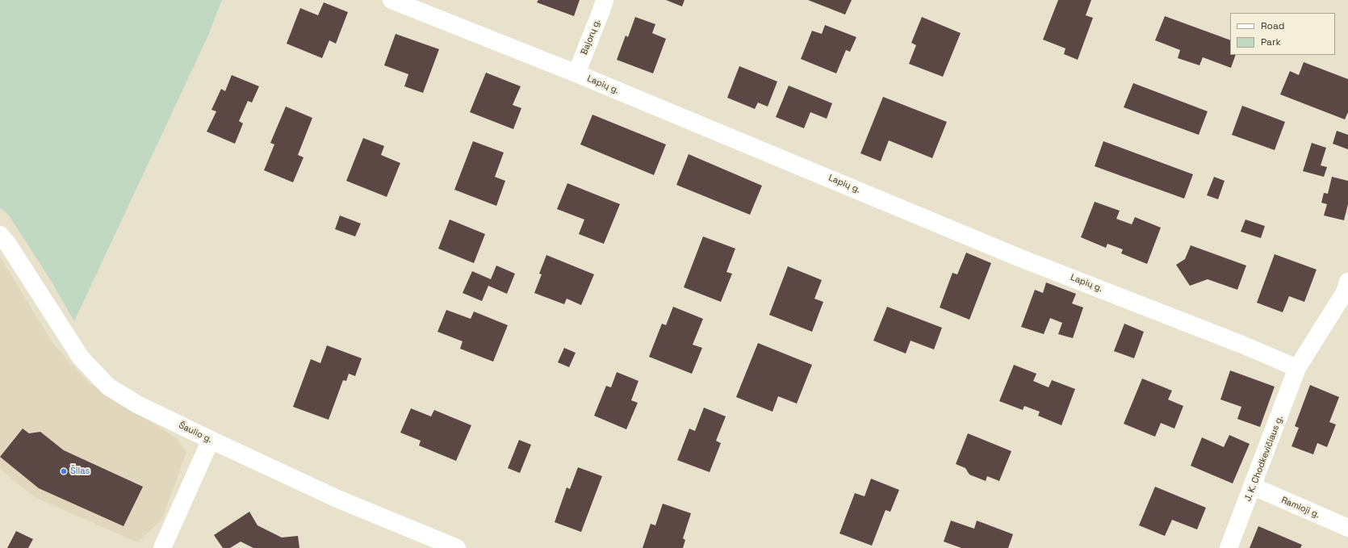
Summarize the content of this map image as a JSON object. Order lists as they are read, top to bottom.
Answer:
{
  "streets": {
    "street": [
      "Bajorų g.",
      "Lapių g.",
      "Šaulio g.",
      "J. K. Chodkevičiaus g.",
      "Ramioji g."
    ]
  },
  "crossings": [
    ["Bajorų g.", "Lapių g."],
    ["Lapių g.", "J. K. Chodkevičiaus g."],
    ["J. K. Chodkevičiaus g.", "Ramioji g."]
  ],
  "places": ["Šilas"],
  "legend": ["Road", "Park"]
}
